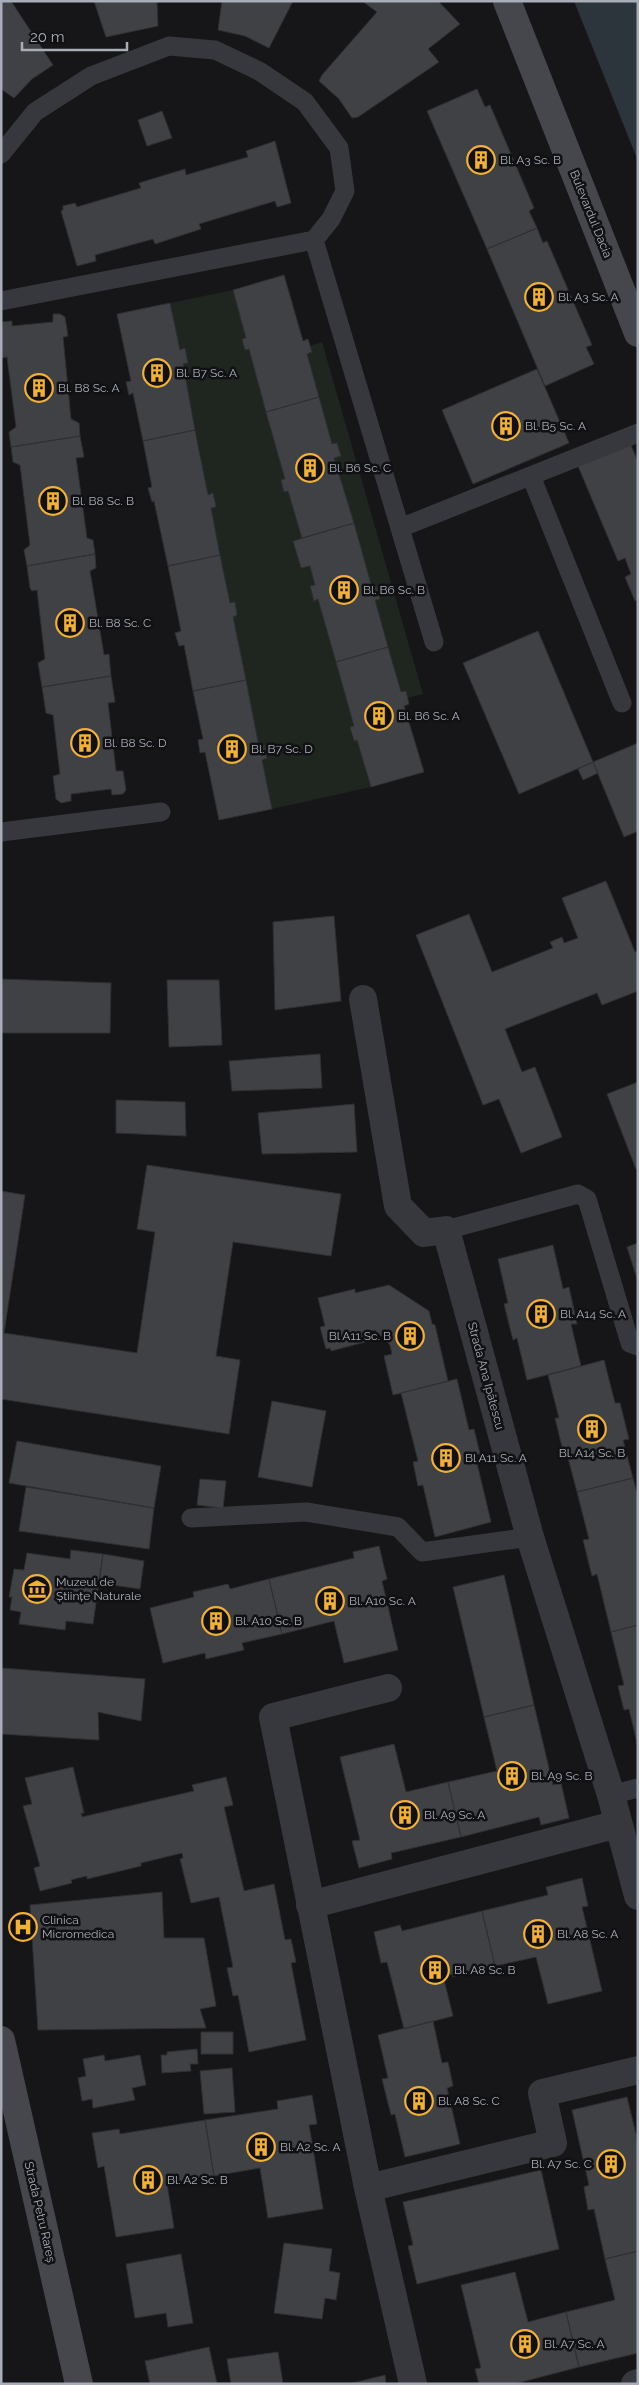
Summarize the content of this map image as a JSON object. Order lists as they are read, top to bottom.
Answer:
{
  "streets": {
    "main road": ["Bulevardul Dacia", "Strada Petru Rareș"],
    "street": ["Strada Ana Ipătescu"]
  },
  "places": {
    "building": [
      "Bl. A3 Sc. B",
      "Bl. A3 Sc. A",
      "Bl. B7 Sc. A",
      "Bl. B8 Sc. A",
      "Bl. B5 Sc. A",
      "Bl. B6 Sc. C",
      "Bl. B8 Sc. B",
      "Bl. B6 Sc. B",
      "Bl. B8 Sc. C",
      "Bl. B6 Sc. A",
      "Bl. B8 Sc. D",
      "Bl. B7 Sc. D",
      "Bl. A14 Sc. A",
      "Bl A11 Sc. B",
      "Bl. A14 Sc. B",
      "Bl A11 Sc. A",
      "Bl. A10 Sc. A",
      "Bl. A10 Sc. B",
      "Bl. A9 Sc. B",
      "Bl. A9 Sc. A",
      "Bl. A8 Sc. A",
      "Bl. A8 Sc. B",
      "Bl. A8 Sc. C",
      "Bl. A2 Sc. A",
      "Bl. A7 Sc. C",
      "Bl. A2 Sc. B",
      "Bl. A7 Sc. A"
    ],
    "museum": ["Muzeul de Științe Naturale"],
    "hospital": ["Clinica Micromedica"]
  },
  "scale_bar": "20 m"
}
